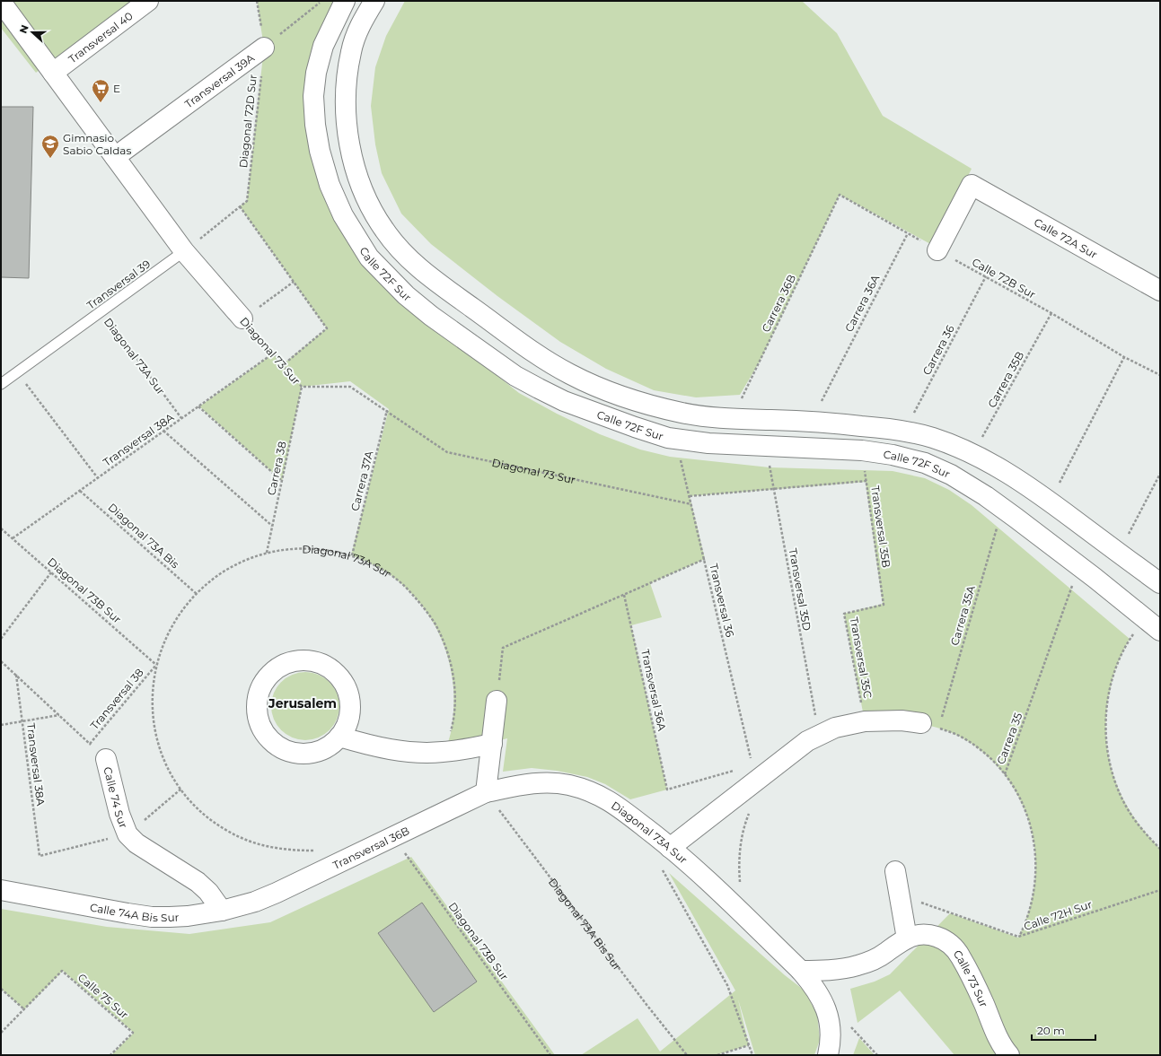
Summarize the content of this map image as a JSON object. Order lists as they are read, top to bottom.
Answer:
{
  "streets": {
    "street": [
      "Transversal 40",
      "Transversal 39A",
      "Calle 72A Sur",
      "Calle 72F Sur",
      "Diagonal 73 Sur",
      "Diagonal 73A Sur",
      "Calle 74 Sur",
      "Transversal 36B",
      "Calle 74A Bis Sur",
      "Calle 73 Sur"
    ],
    "lane": ["Transversal 39"],
    "path": [
      "Diagonal 72D Sur",
      "Calle 72B Sur",
      "Carrera 36B",
      "Carrera 36A",
      "Carrera 36",
      "Carrera 35B",
      "Transversal 38A",
      "Carrera 38",
      "Carrera 37A",
      "Transversal 35B",
      "Diagonal 73A Bis",
      "Transversal 35D",
      "Diagonal 73B Sur",
      "Transversal 36",
      "Carrera 35A",
      "Transversal 35C",
      "Transversal 36A",
      "Transversal 38",
      "Carrera 35",
      "Calle 72H Sur",
      "Diagonal 73A Bis Sur",
      "Calle 75 Sur"
    ]
  },
  "crossings": [
    ["Transversal 40", "Diagonal 73 Sur"],
    ["Transversal 39A", "Diagonal 72D Sur"],
    ["Transversal 39A", "Diagonal 73 Sur"],
    ["Calle 72A Sur", "Calle 72B Sur"],
    ["Calle 72F Sur", "Transversal 35B"],
    ["Calle 72F Sur", "Transversal 35D"],
    ["Calle 72F Sur", "Transversal 36"],
    ["Calle 72F Sur", "Carrera 35A"],
    ["Calle 72F Sur", "Carrera 35"],
    ["Calle 72B Sur", "Carrera 36B"],
    ["Calle 72B Sur", "Carrera 36A"],
    ["Calle 72B Sur", "Carrera 36"],
    ["Calle 72B Sur", "Carrera 35B"],
    ["Transversal 39", "Diagonal 73 Sur"],
    ["Transversal 39", "Diagonal 73A Sur"],
    ["Diagonal 73 Sur", "Transversal 38A"],
    ["Diagonal 73 Sur", "Carrera 38"],
    ["Diagonal 73 Sur", "Carrera 37A"],
    ["Diagonal 73 Sur", "Transversal 36"],
    ["Diagonal 73A Sur", "Transversal 38A"],
    ["Diagonal 73A Sur", "Carrera 38"],
    ["Diagonal 73A Sur", "Carrera 37A"],
    ["Diagonal 73A Sur", "Diagonal 73A Bis"],
    ["Diagonal 73A Sur", "Diagonal 73B Sur"],
    ["Diagonal 73A Sur", "Transversal 38"],
    ["Diagonal 73A Sur", "Transversal 36B"],
    ["Diagonal 73A Sur", "Diagonal 73A Bis Sur"],
    ["Diagonal 73A Sur", "Calle 73 Sur"],
    ["Transversal 38A", "Diagonal 73A Bis"],
    ["Transversal 38A", "Diagonal 73B Sur"],
    ["Transversal 38A", "Calle 74 Sur"],
    ["Transversal 35B", "Transversal 35C"],
    ["Diagonal 73B Sur", "Transversal 38"],
    ["Diagonal 73B Sur", "Transversal 36B"],
    ["Transversal 38", "Calle 74 Sur"],
    ["Carrera 35", "Calle 72H Sur"],
    ["Calle 74 Sur", "Calle 74A Bis Sur"],
    ["Transversal 36B", "Calle 74A Bis Sur"],
    ["Transversal 36B", "Diagonal 73A Bis Sur"]
  ],
  "districts": ["Jerusalem"],
  "places": {
    "supermarket": ["E"],
    "school or university": ["Gimnasio Sabio Caldas"]
  },
  "scale_bar": "20 m",
  "north": "left"
}
